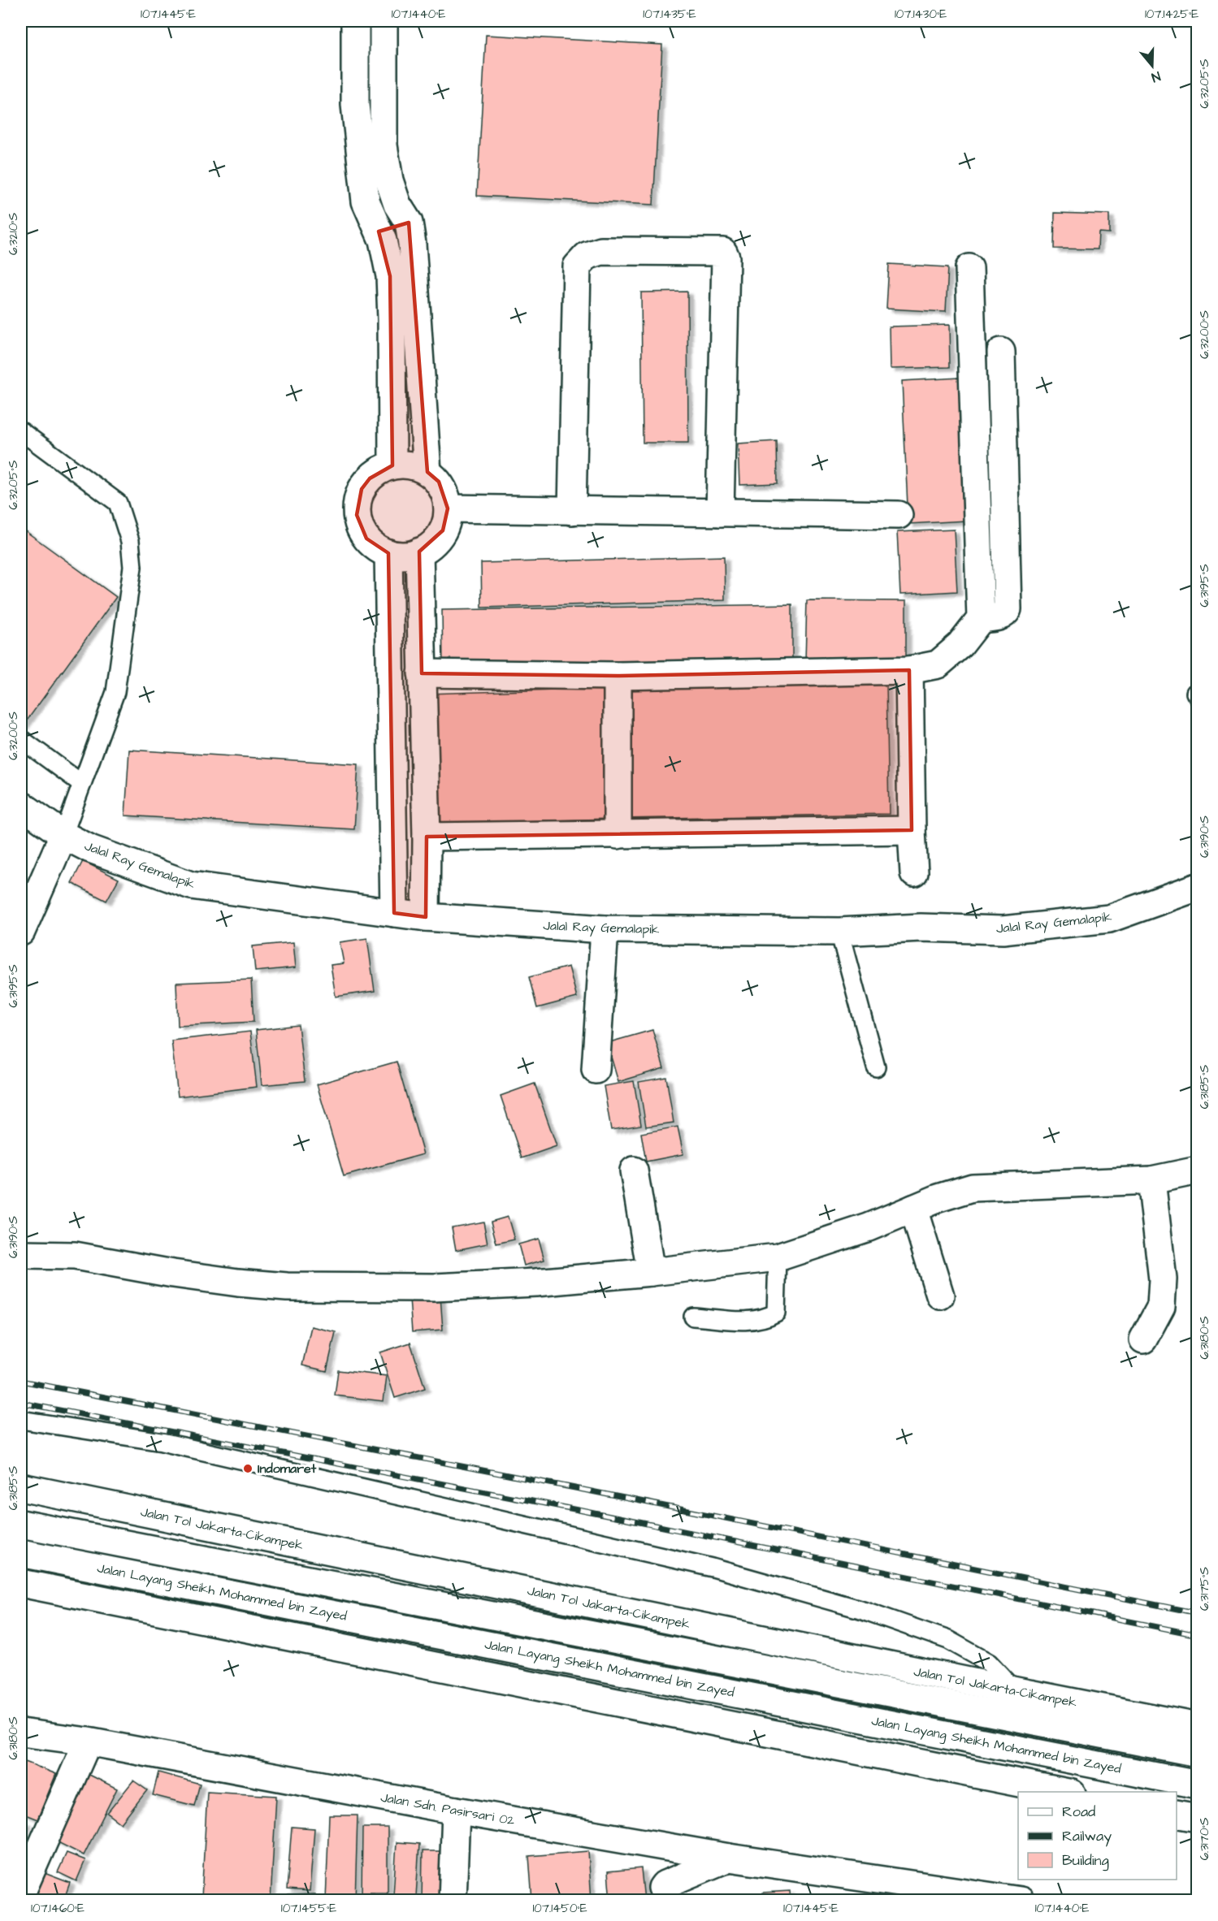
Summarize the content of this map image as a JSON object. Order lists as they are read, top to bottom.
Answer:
{
  "streets": {
    "main road": [
      "Jalal Ray Gemalapik",
      "Jalan Tol Jakarta–Cikampek",
      "Jalan Layang Sheikh Mohammed bin Zayed",
      "Jalan Sdn. Pasirsari 02"
    ]
  },
  "places": ["Indomaret"],
  "legend": ["Road", "Railway", "Building"],
  "north": "bottom",
  "coordinates": [
    "107.1445°E",
    "107.1440°E",
    "107.1435°E",
    "107.1430°E",
    "107.1425°E",
    "6.3205°S",
    "6.3210°S",
    "6.3200°S",
    "6.3195°S",
    "6.3190°S",
    "6.3185°S",
    "6.3180°S",
    "6.3175°S",
    "6.3170°S",
    "107.1460°E",
    "107.1455°E",
    "107.1450°E"
  ]
}
